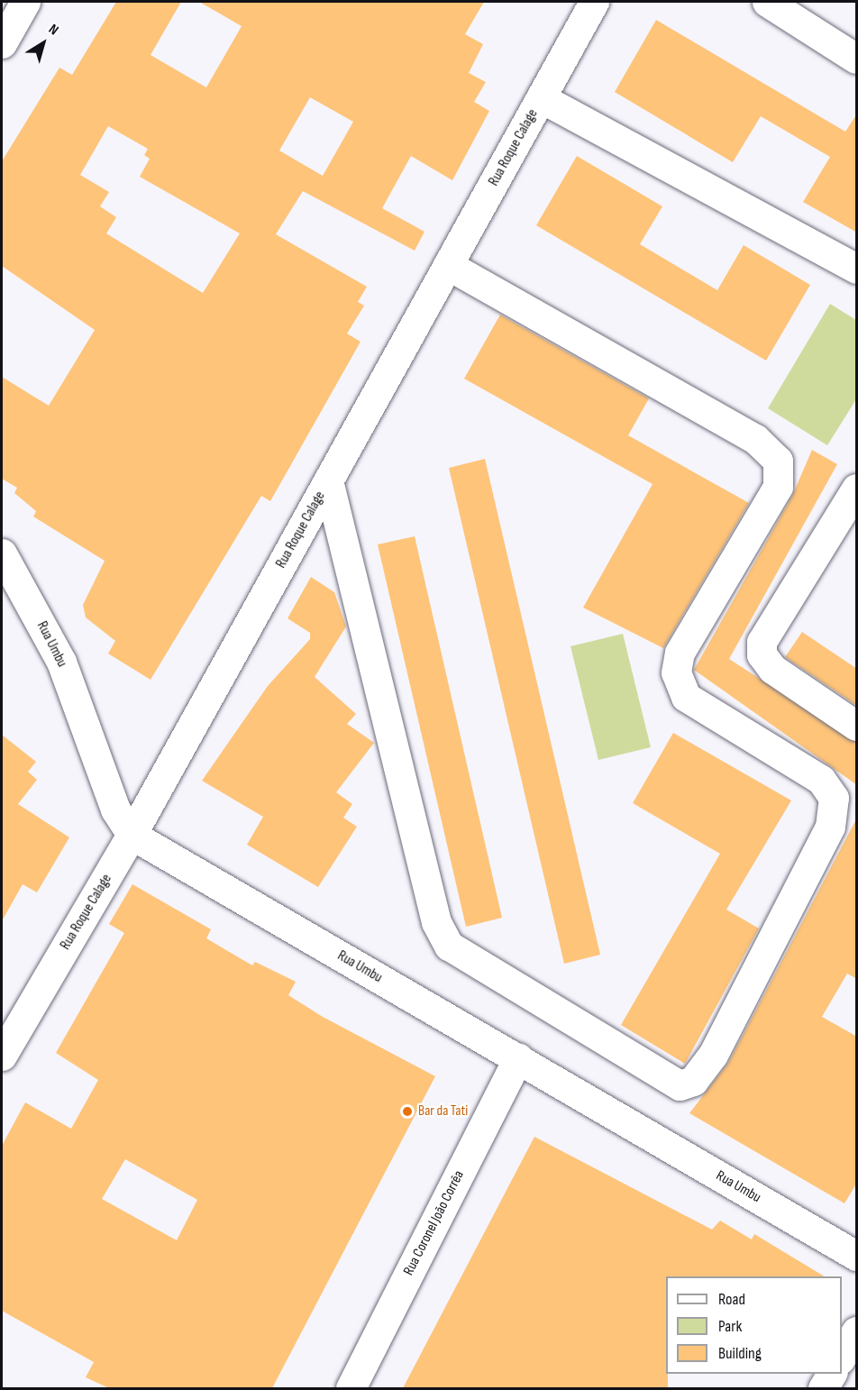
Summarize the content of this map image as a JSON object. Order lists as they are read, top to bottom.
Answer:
{
  "streets": {
    "street": ["Rua Roque Calage", "Rua Umbu", "Rua Coronel João Corrêa"]
  },
  "crossings": [
    ["Rua Roque Calage", "Rua Umbu"],
    ["Rua Umbu", "Rua Coronel João Corrêa"]
  ],
  "places": ["Bar da Tati"],
  "legend": ["Road", "Park", "Building"],
  "north": "top right"
}
